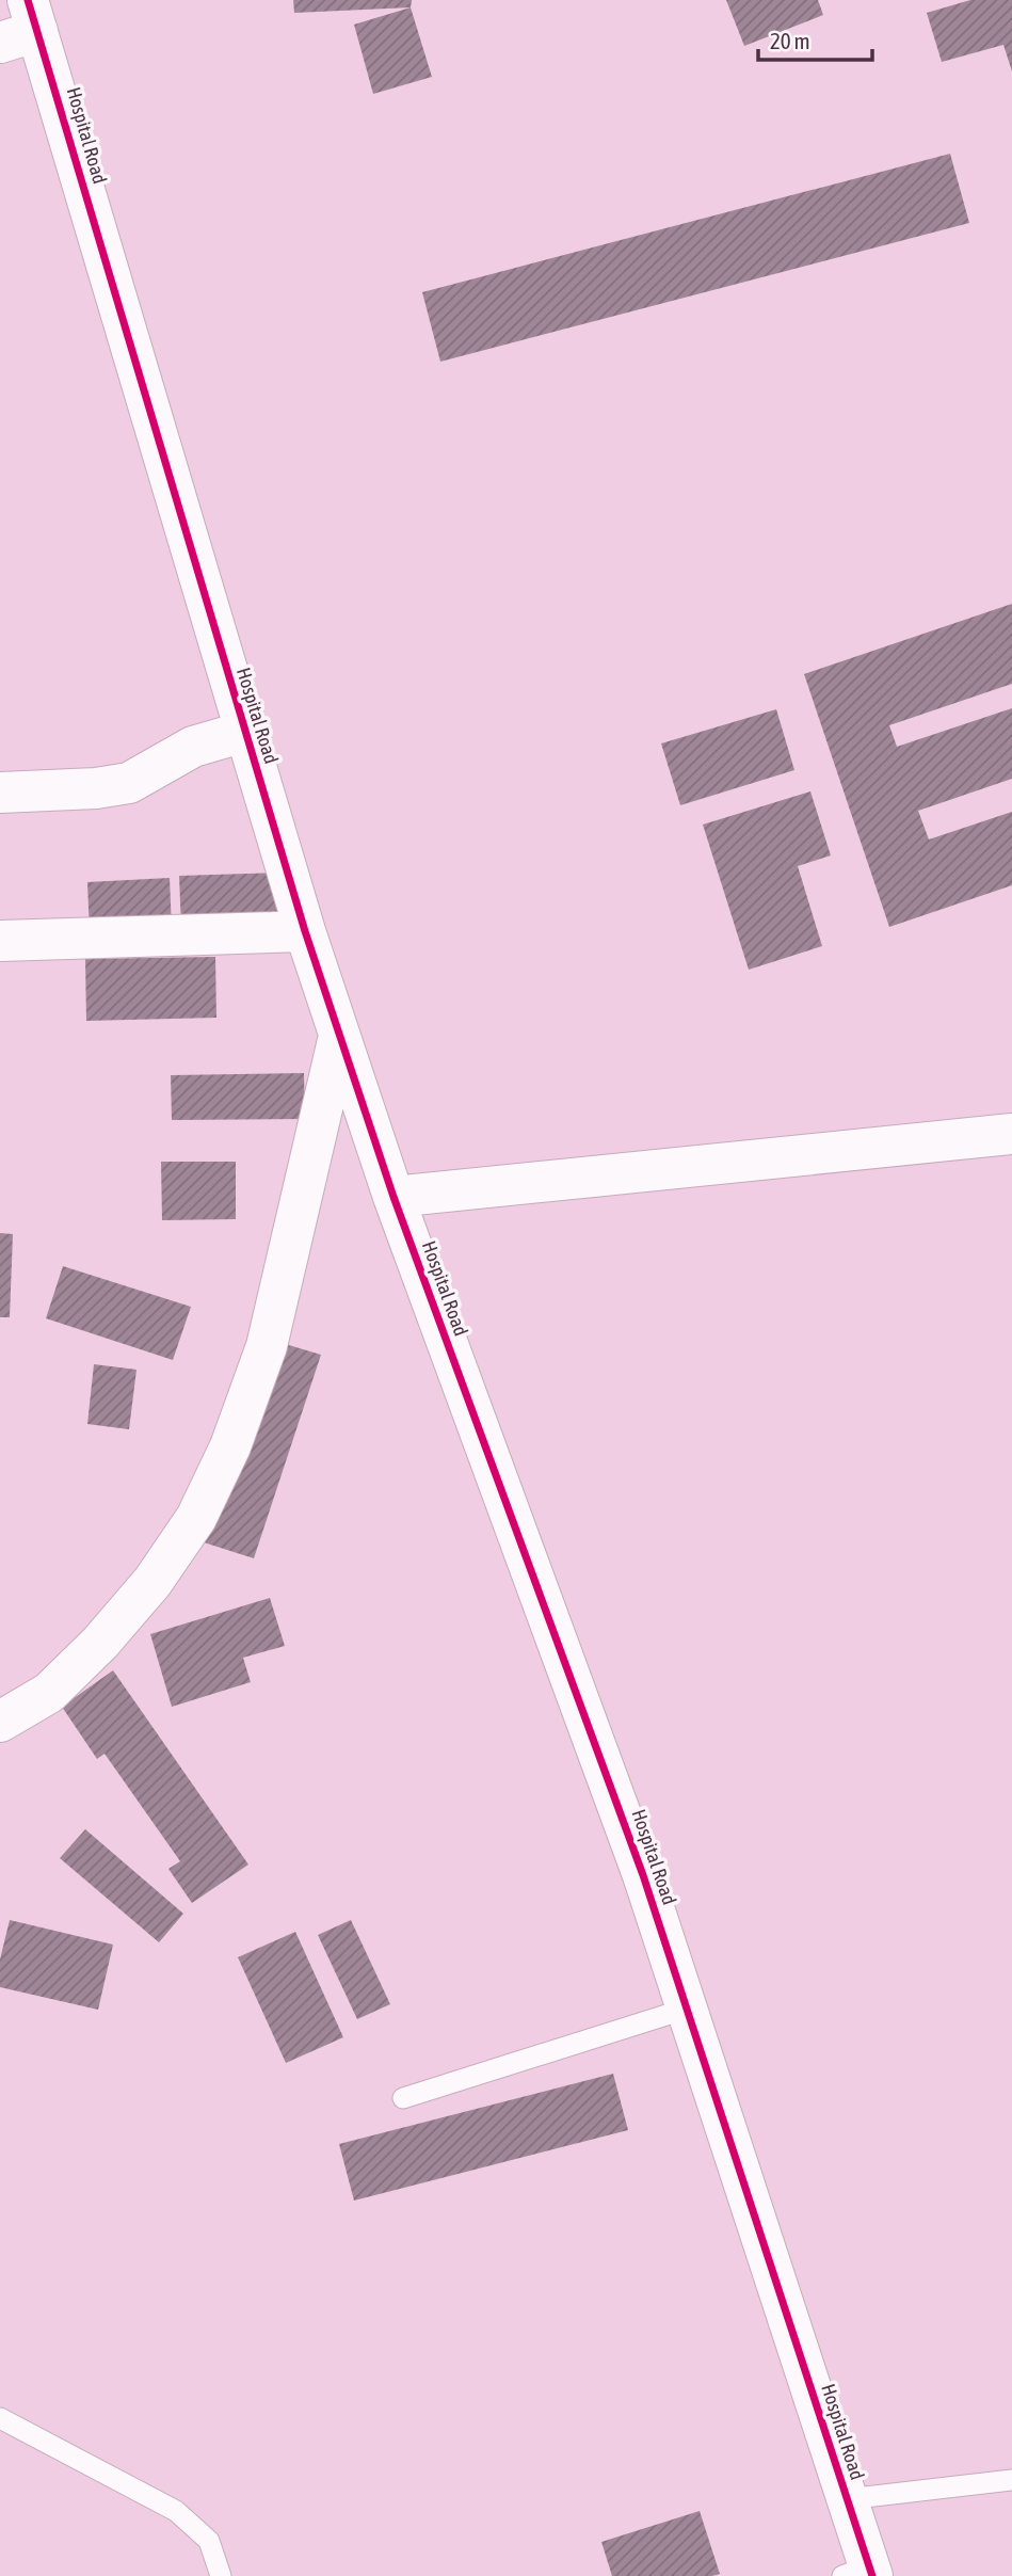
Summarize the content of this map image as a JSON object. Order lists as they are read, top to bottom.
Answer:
{
  "streets": {
    "street": ["Hospital Road"]
  },
  "scale_bar": "20 m"
}
